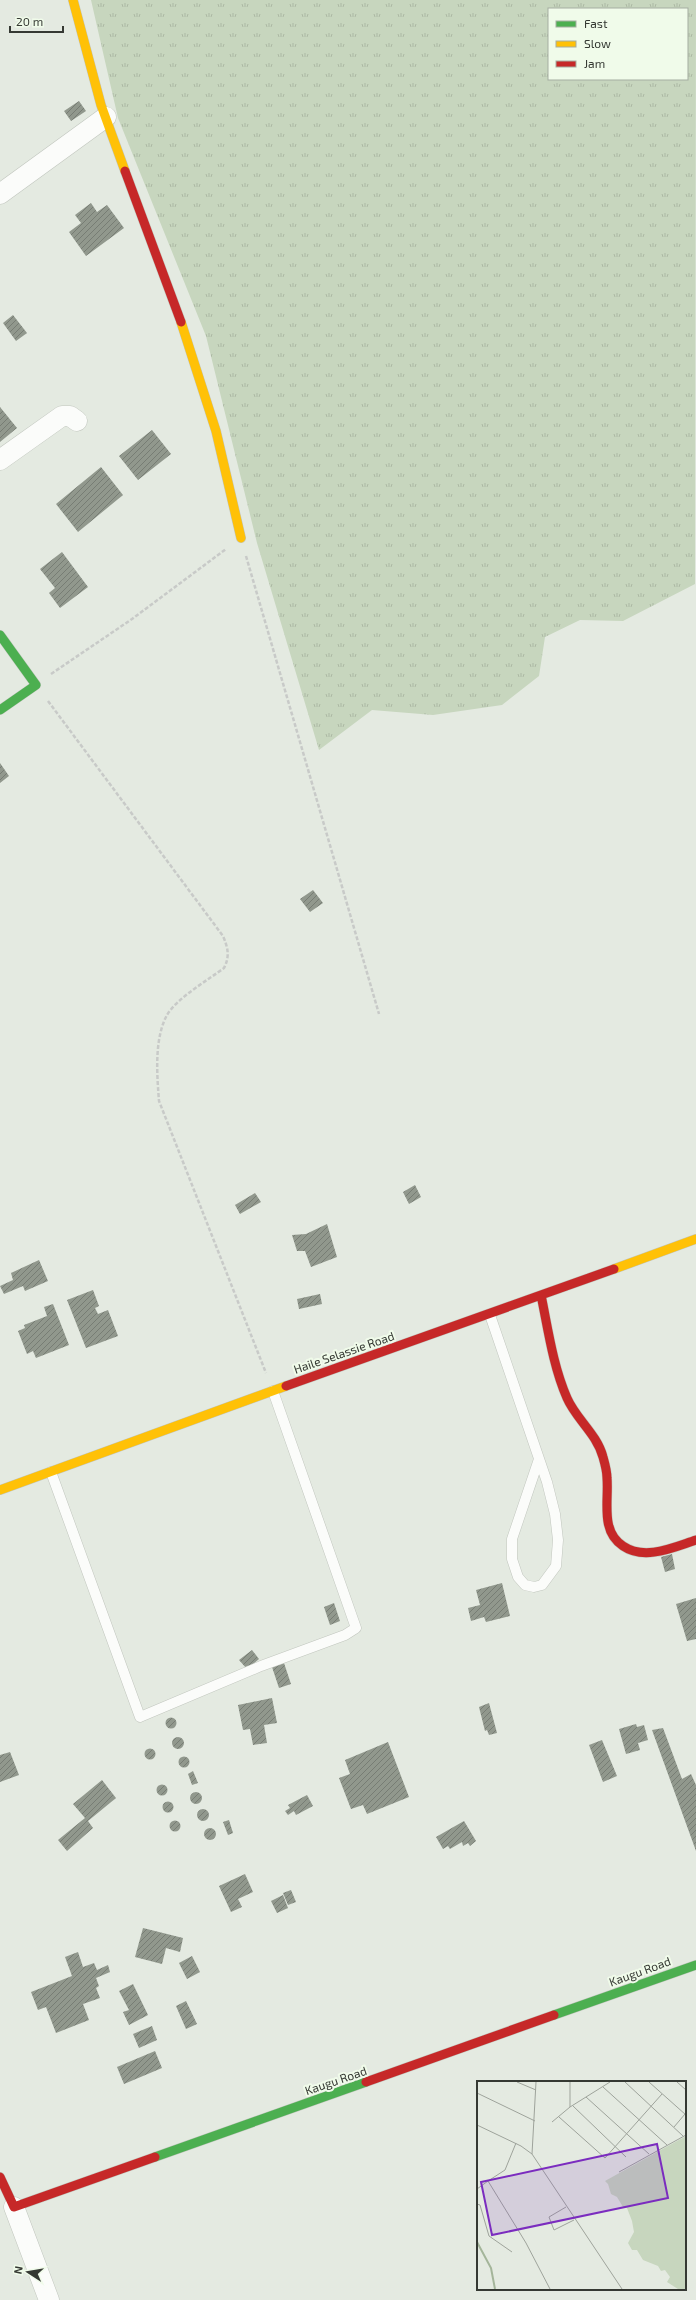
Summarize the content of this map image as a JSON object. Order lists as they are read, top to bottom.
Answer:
{
  "streets": {
    "street": ["Haile Selassie Road", "Kaugu Road"]
  },
  "legend": ["Fast", "Slow", "Jam"],
  "scale_bar": "20 m",
  "north": "left"
}
